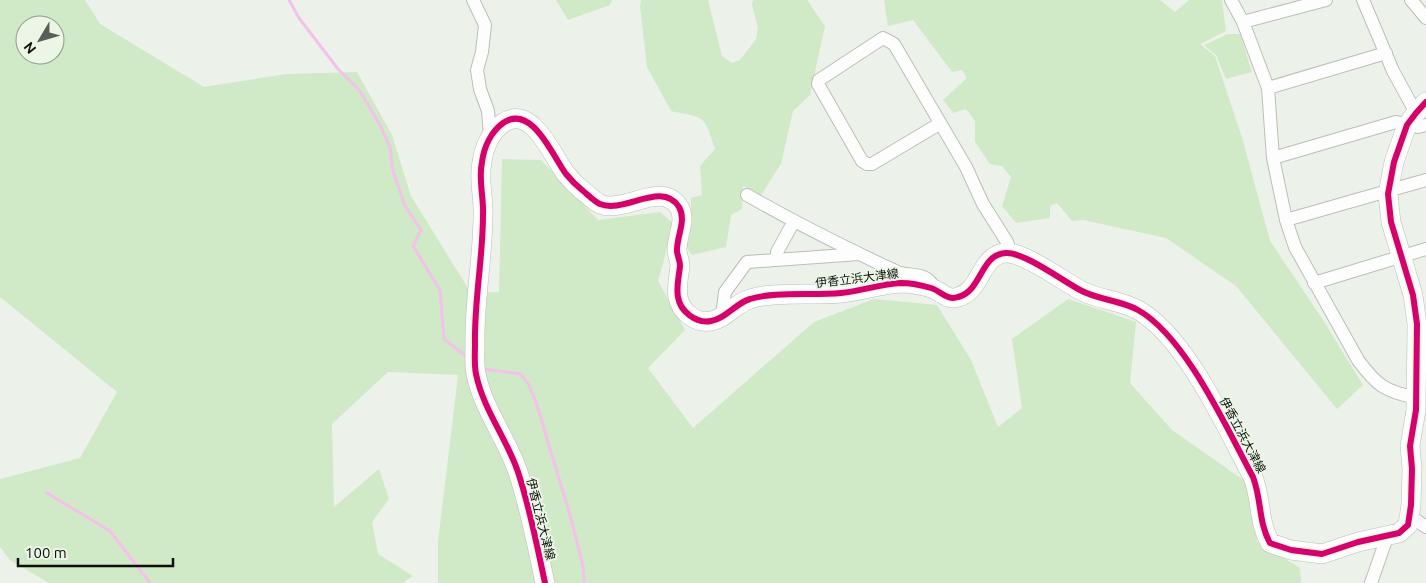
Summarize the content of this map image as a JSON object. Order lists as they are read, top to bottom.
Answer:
{
  "streets": {
    "main road": ["伊香立浜大津線"]
  },
  "scale_bar": "100 m",
  "north": "bottom left"
}
